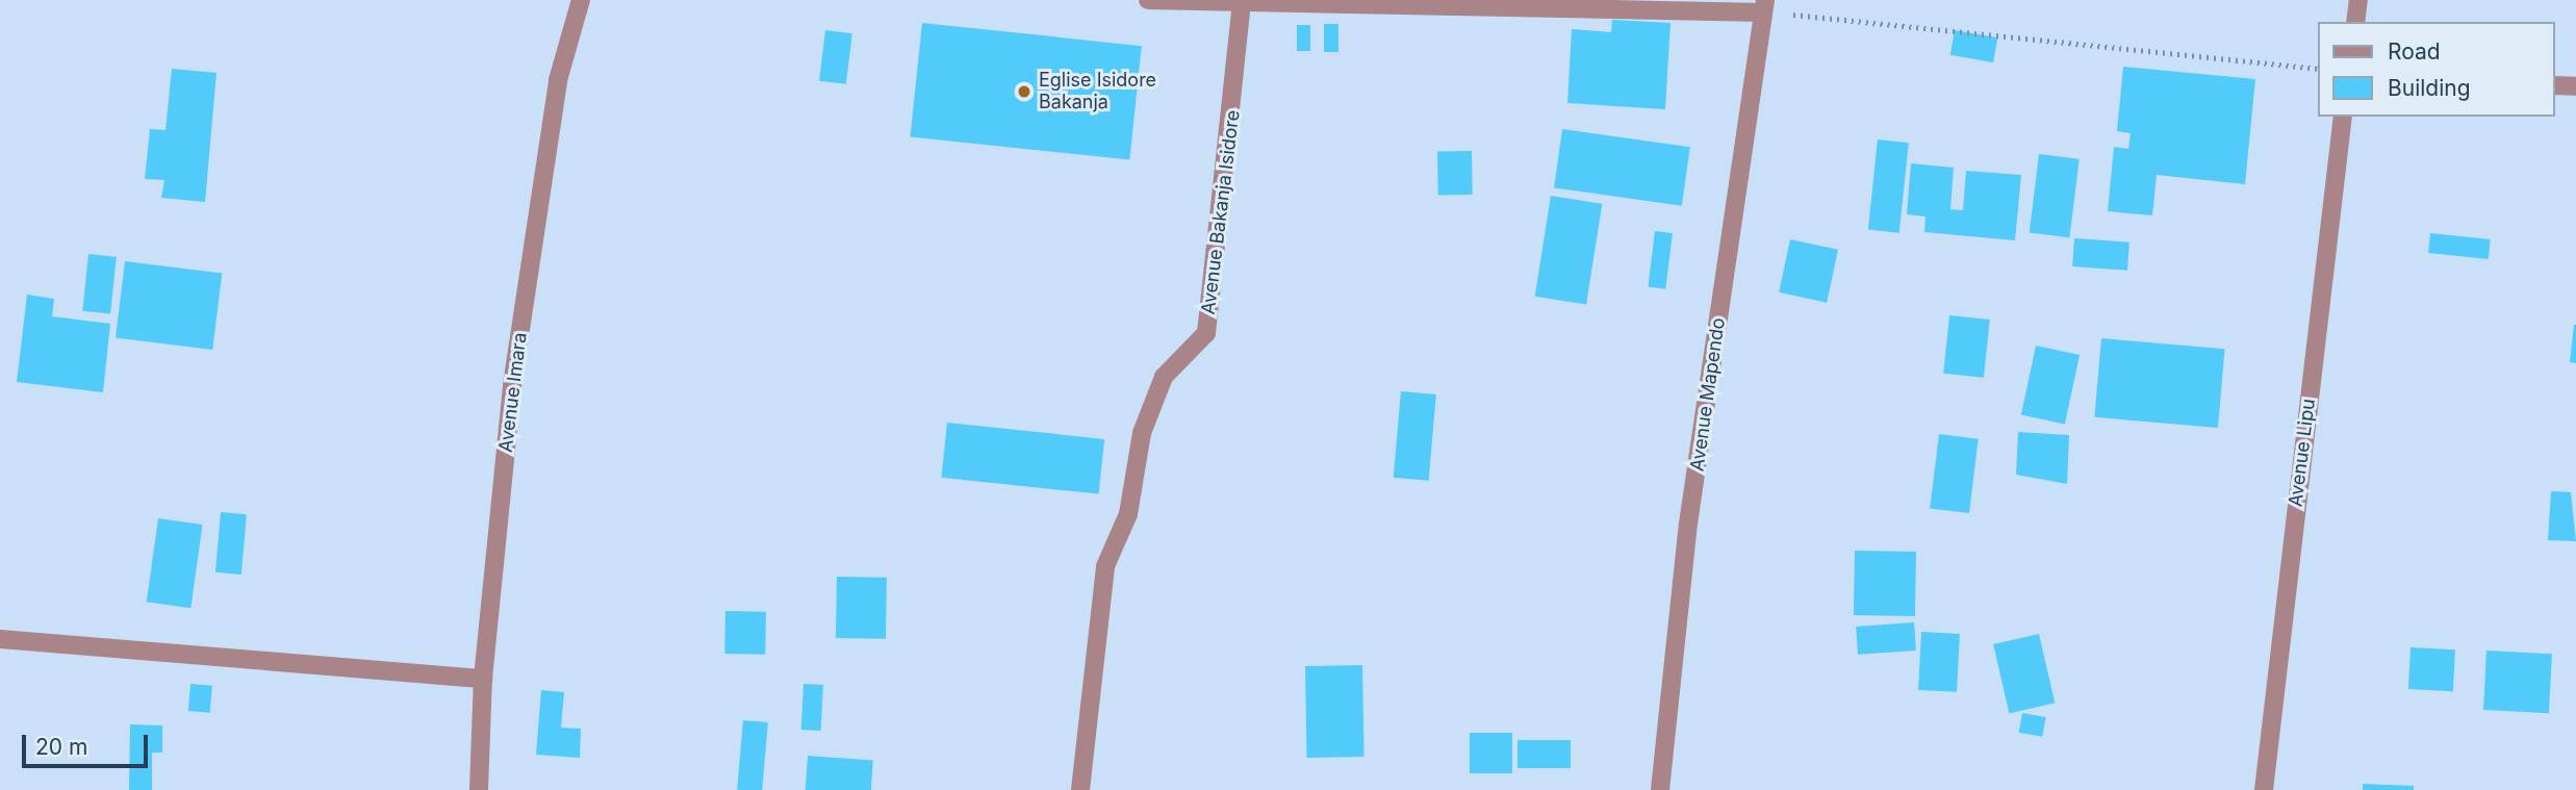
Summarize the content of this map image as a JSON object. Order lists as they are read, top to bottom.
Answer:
{
  "streets": {
    "street": [
      "Avenue Bakanja Isidore",
      "Avenue Imara",
      "Avenue Mapendo",
      "Avenue Lipu"
    ]
  },
  "places": ["Eglise Isidore Bakanja"],
  "legend": ["Road", "Building"],
  "scale_bar": "20 m"
}
